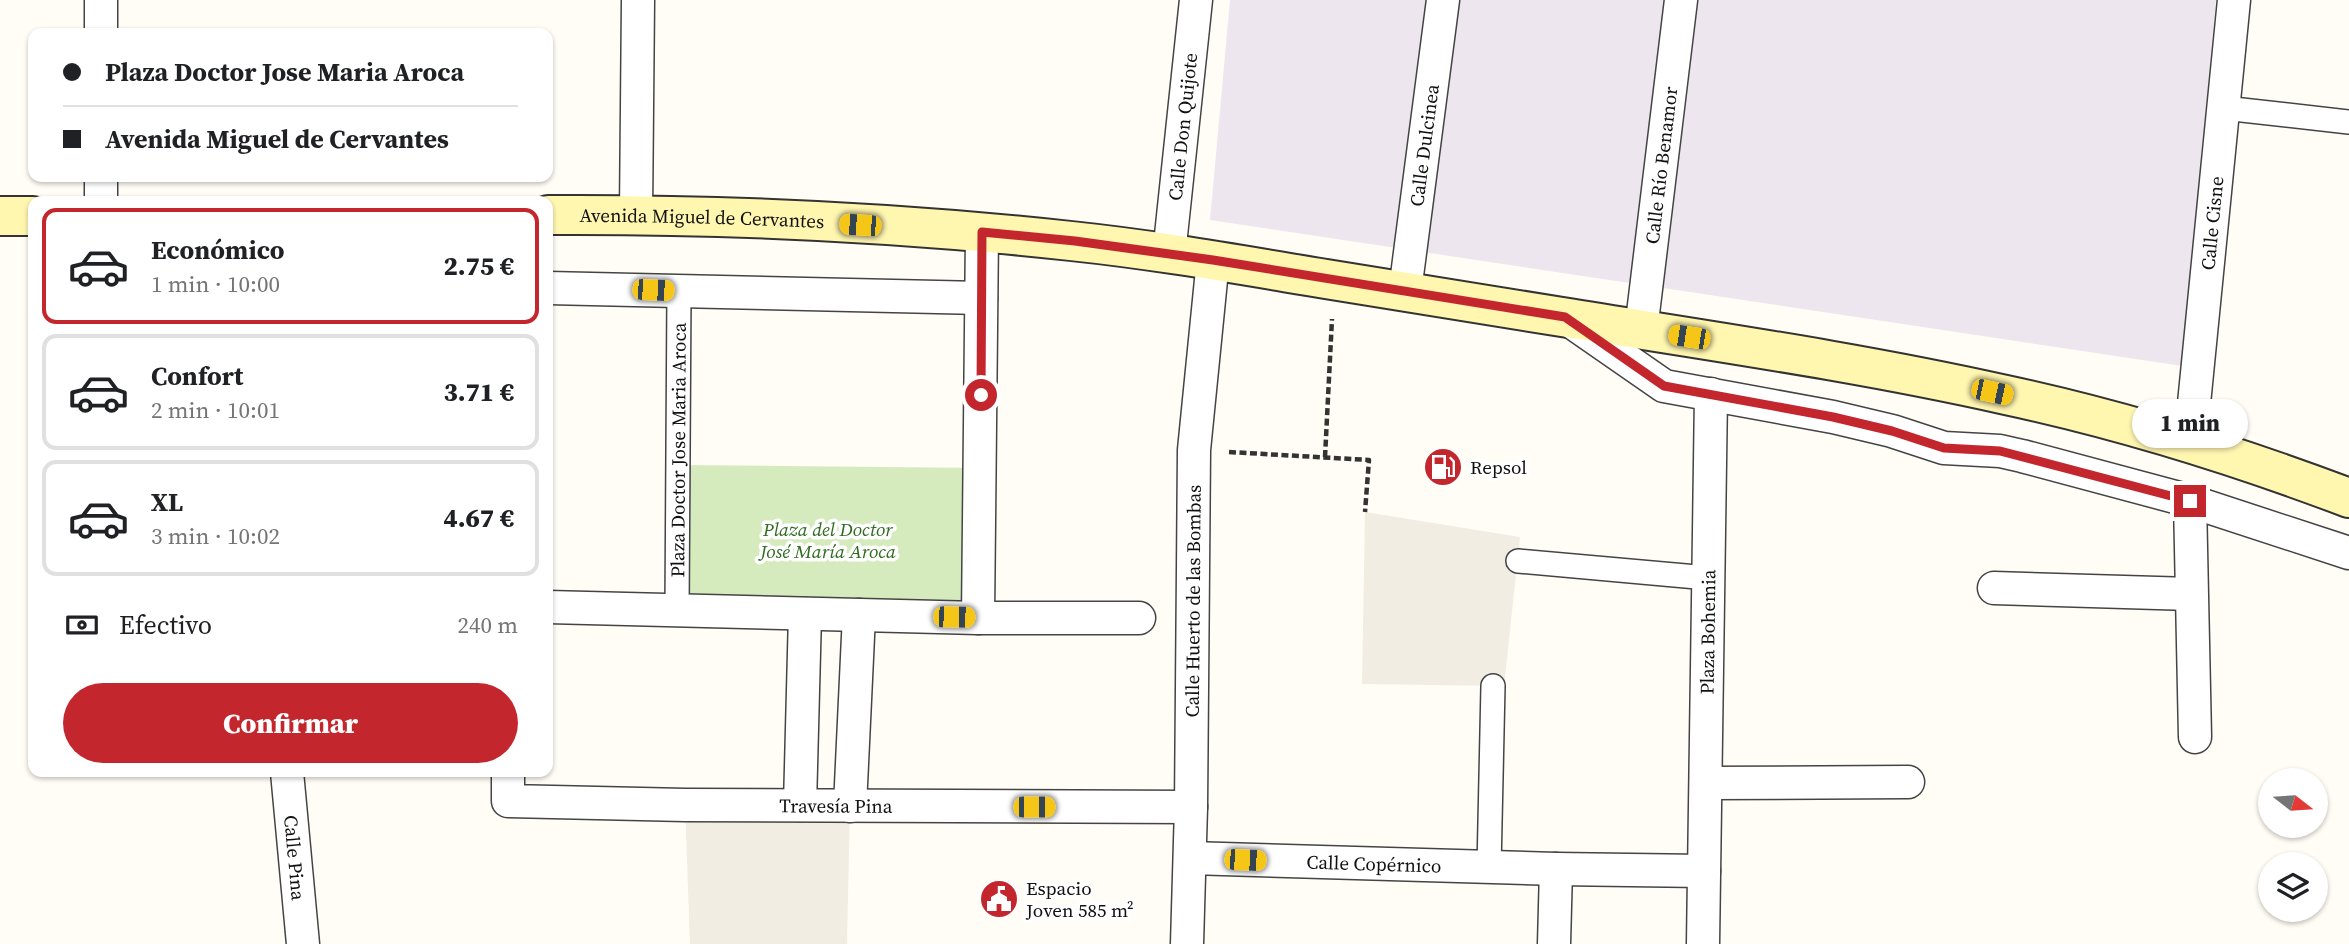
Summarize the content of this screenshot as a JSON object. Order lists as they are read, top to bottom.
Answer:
{
  "streets": {
    "main road": ["Avenida Miguel de Cervantes"],
    "street": [
      "Calle Don Quijote",
      "Calle Dulcinea",
      "Calle Río Benamor",
      "Calle Cisne",
      "Plaza Doctor Jose Maria Aroca",
      "Calle Huerto de las Bombas",
      "Plaza Bohemia",
      "Travesía Pina",
      "Calle Pina",
      "Calle Copérnico"
    ]
  },
  "crossings": [
    ["Calle Don Quijote", "Avenida Miguel de Cervantes"],
    ["Calle Dulcinea", "Avenida Miguel de Cervantes"],
    ["Calle Río Benamor", "Avenida Miguel de Cervantes"],
    ["Avenida Miguel de Cervantes", "Calle Cisne"],
    ["Avenida Miguel de Cervantes", "Calle Huerto de las Bombas"],
    ["Avenida Miguel de Cervantes", "Plaza Bohemia"],
    ["Calle Huerto de las Bombas", "Travesía Pina"],
    ["Calle Huerto de las Bombas", "Calle Copérnico"]
  ],
  "parks": ["Plaza del Doctor José María Aroca"],
  "places": {
    "fuel station": ["Repsol"],
    "public building": ["Espacio Joven 585 m²"]
  },
  "north": "right",
  "page": {
    "banner": ["Plaza Doctor Jose Maria Aroca", "Avenida Miguel de Cervantes"],
    "list": [
      {
        "name": "Económico",
        "note": "1 min · 10:00",
        "value": "2.75 €"
      },
      {
        "name": "Confort",
        "note": "2 min · 10:01",
        "value": "3.71 €"
      },
      {
        "name": "XL",
        "note": "3 min · 10:02",
        "value": "4.67 €"
      }
    ],
    "bubble": "1 min",
    "pay": ["Efectivo", "240 m"],
    "buttons": "Confirmar"
  }
}
